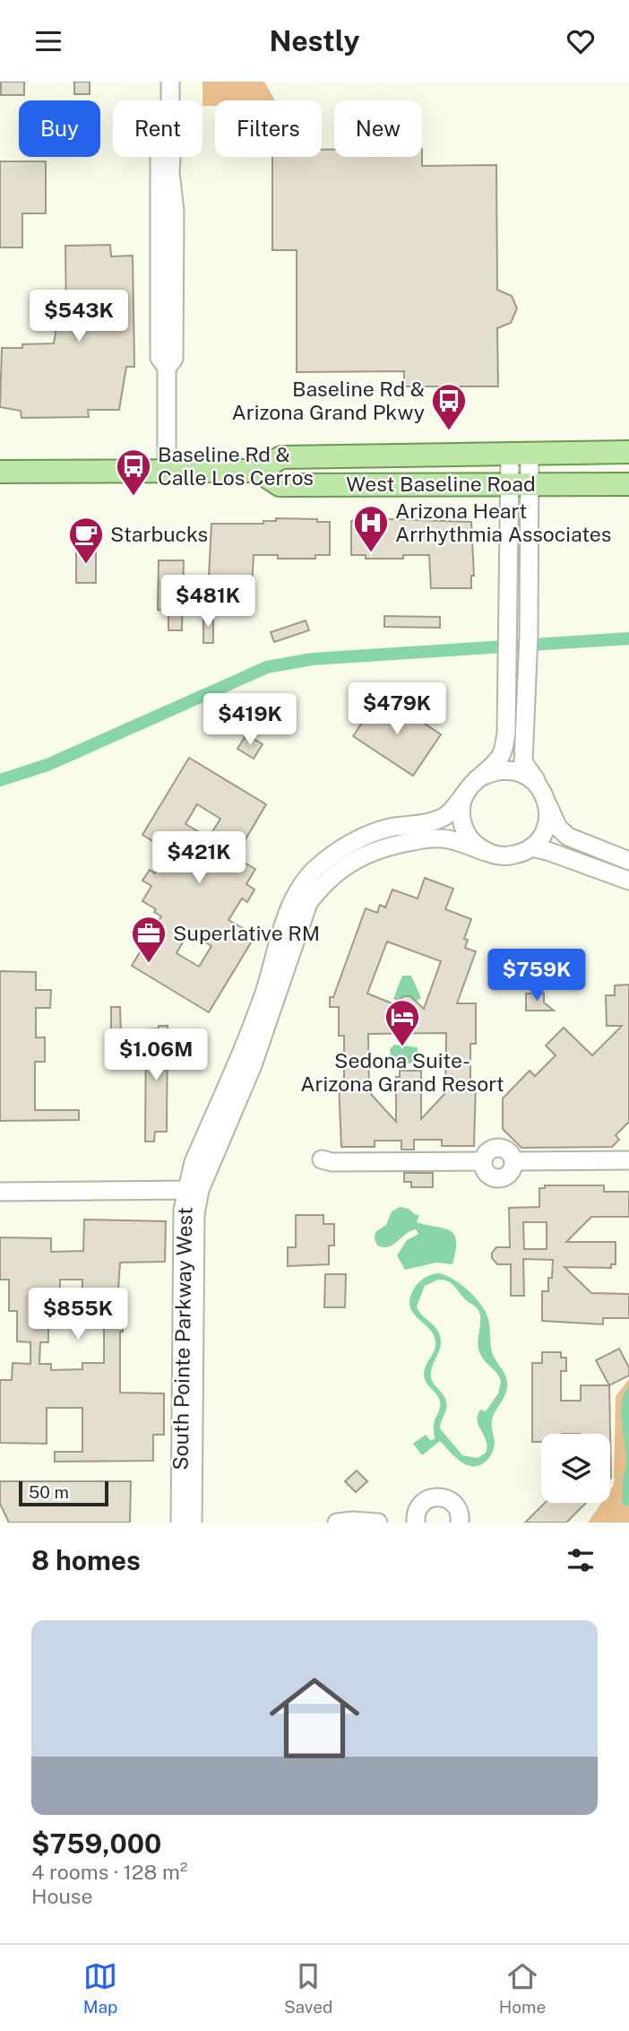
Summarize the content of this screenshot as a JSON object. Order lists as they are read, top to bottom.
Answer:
{
  "streets": {
    "main road": ["West Baseline Road"],
    "street": ["South Pointe Parkway West"]
  },
  "crossings": [
    ["West Baseline Road", "South Pointe Parkway West"]
  ],
  "places": {
    "bus stop": ["Baseline Rd & Arizona Grand Pkwy", "Baseline Rd & Calle Los Cerros"],
    "hospital": ["Arizona Heart Arrhythmia Associates"],
    "cafe": ["Starbucks"],
    "office": ["Superlative RM"],
    "hotel": ["Sedona Suite- Arizona Grand Resort"]
  },
  "scale_bar": "50 m",
  "page": {
    "header": "Nestly",
    "chip": [
      "Buy",
      "Rent",
      "Filters",
      "New"
    ],
    "price": [
      "$543K",
      "$481K",
      "$479K",
      "$419K",
      "$421K",
      "$759K",
      "$1.06M",
      "$855K"
    ],
    "scale": "50 m",
    "heading": "8 homes",
    "list": [
      {
        "name": "$759,000",
        "note": "4 rooms · 128 m² · House"
      }
    ],
    "tabs": ["Map", "Saved", "Home"]
  }
}
